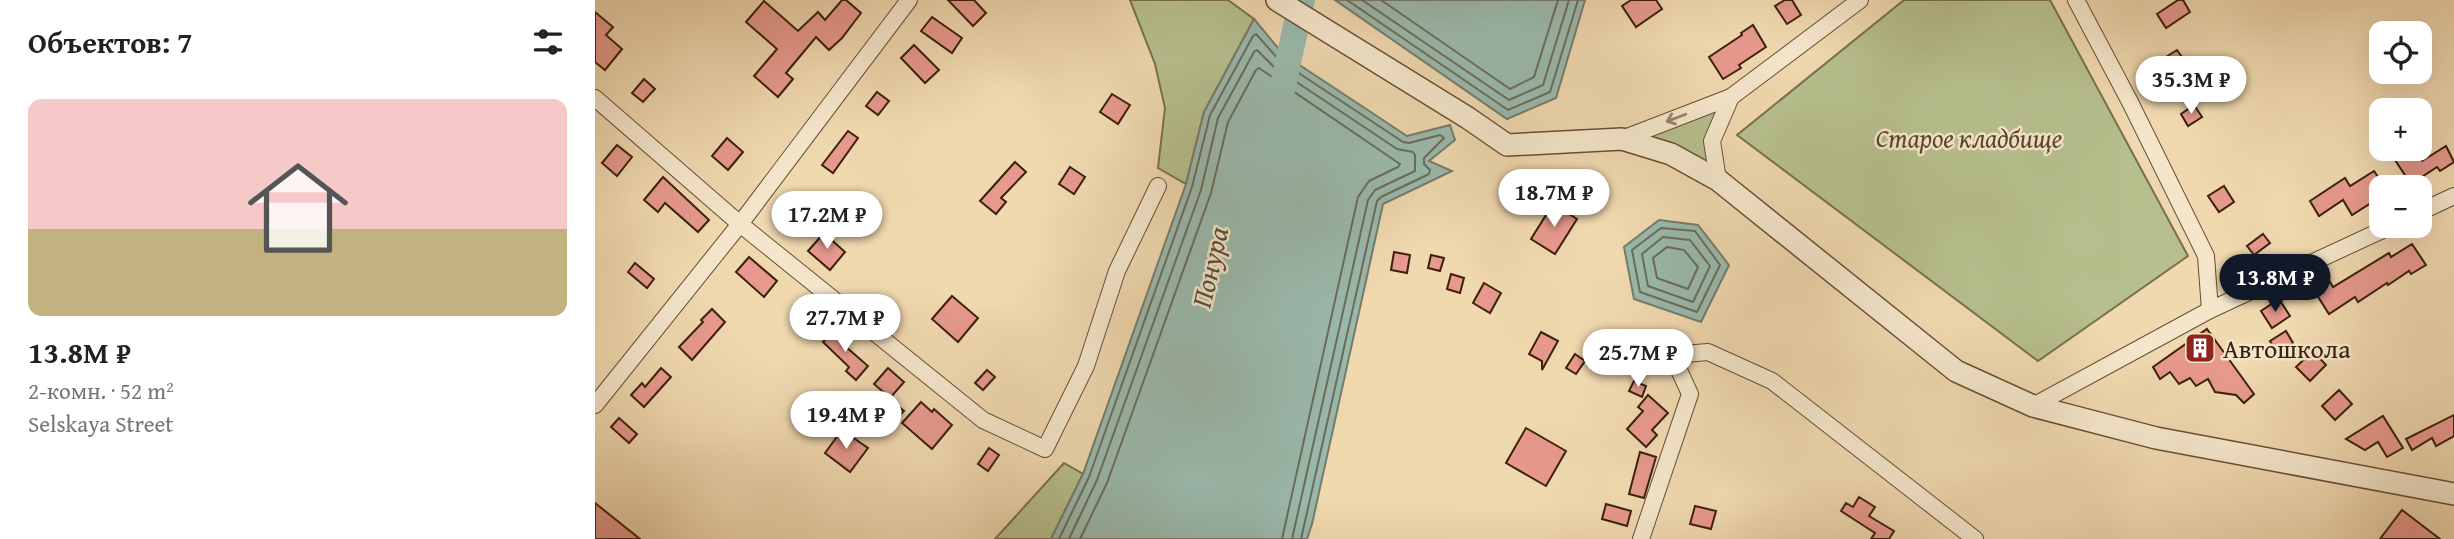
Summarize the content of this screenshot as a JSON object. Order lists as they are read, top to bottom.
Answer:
{
  "water": ["Понура"],
  "parks": ["Старое кладбище"],
  "places": {
    "building": ["Автошкола"]
  },
  "page": {
    "heading": "Объектов: 7",
    "map_buttons": ["+", "−"],
    "price": [
      "35.3M ₽",
      "18.7M ₽",
      "17.2M ₽",
      "13.8M ₽",
      "27.7M ₽",
      "25.7M ₽",
      "19.4M ₽"
    ],
    "list": [
      {
        "name": "13.8M ₽",
        "note": "2-комн. · 52 m² · Selskaya Street"
      }
    ]
  }
}
